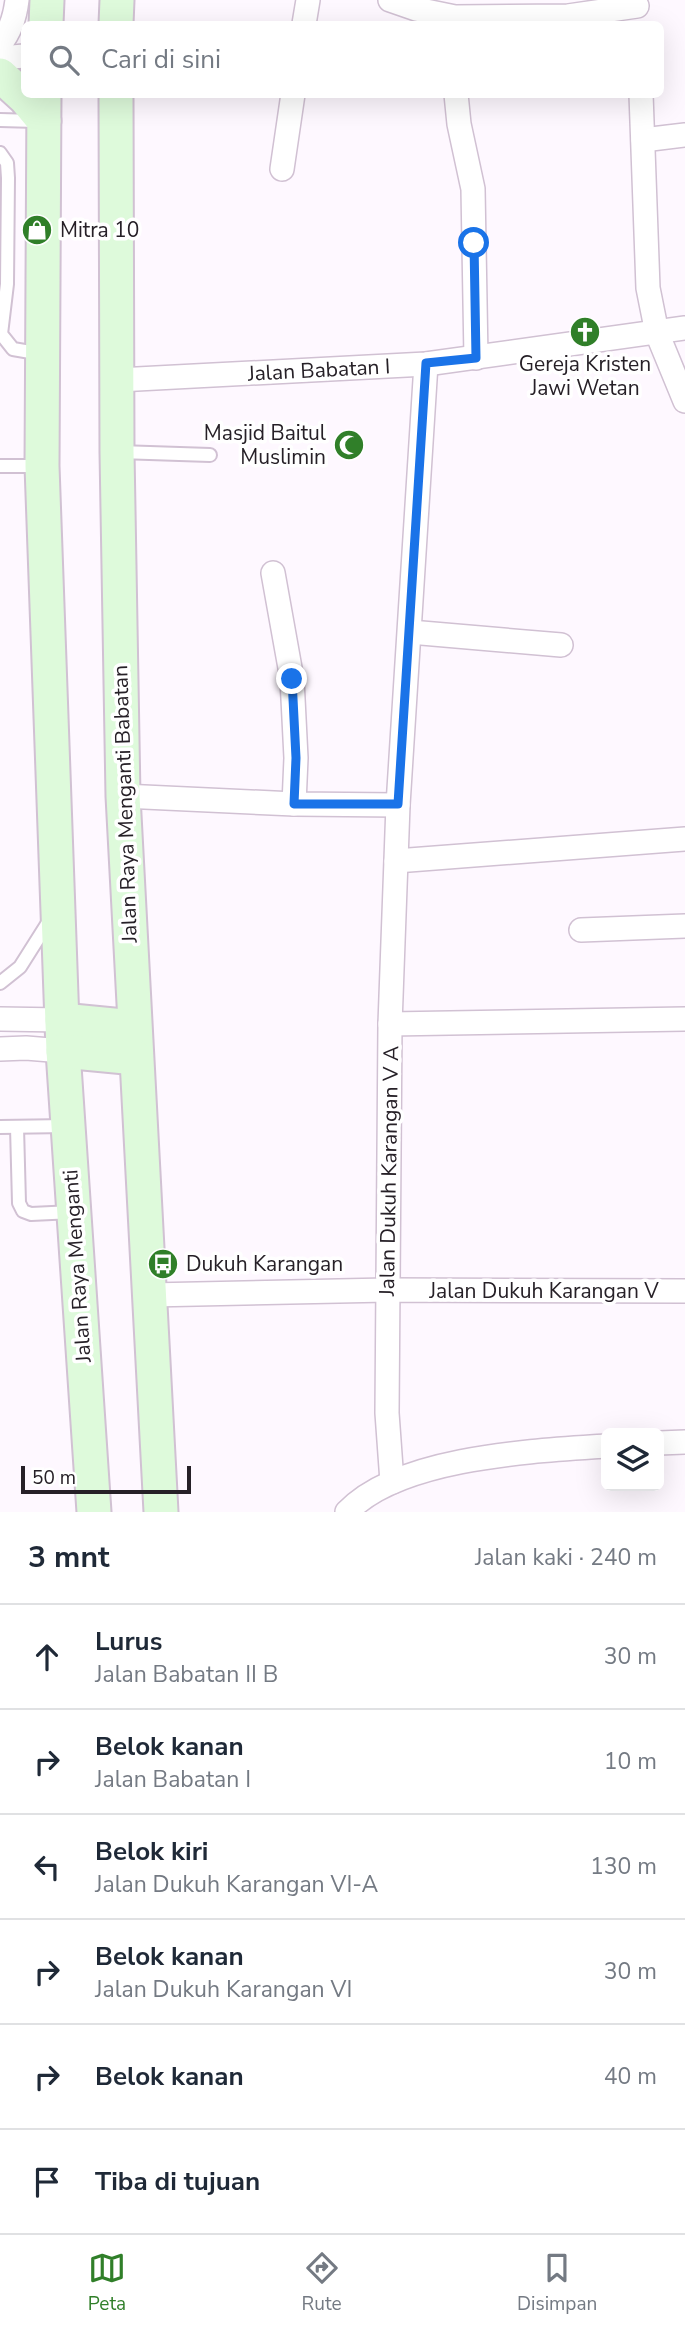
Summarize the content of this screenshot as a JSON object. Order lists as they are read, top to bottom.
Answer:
{
  "streets": {
    "main road": ["Jalan Raya Menganti Babatan", "Jalan Raya Menganti"],
    "street": ["Jalan Babatan I", "Jalan Dukuh Karangan V A", "Jalan Dukuh Karangan V"]
  },
  "crossings": [
    ["Jalan Babatan I", "Jalan Raya Menganti Babatan"],
    ["Jalan Babatan I", "Jalan Dukuh Karangan V A"],
    ["Jalan Raya Menganti Babatan", "Jalan Dukuh Karangan V"],
    ["Jalan Dukuh Karangan V A", "Jalan Dukuh Karangan V"]
  ],
  "places": {
    "shop": ["Mitra 10"],
    "church": ["Gereja Kristen Jawi Wetan"],
    "mosque": ["Masjid Baitul Muslimin"],
    "bus stop": ["Dukuh Karangan"]
  },
  "scale_bar": "50 m",
  "page": {
    "search": "Cari di sini",
    "scale": "50 m",
    "heading": ["3 mnt", "Jalan kaki · 240 m"],
    "list": [
      ["Lurus", "Jalan Babatan II B", "30 m"],
      ["Belok kanan", "Jalan Babatan I", "10 m"],
      ["Belok kiri", "Jalan Dukuh Karangan VI-A", "130 m"],
      ["Belok kanan", "Jalan Dukuh Karangan VI", "30 m"],
      ["Belok kanan", "40 m"],
      "Tiba di tujuan"
    ],
    "nav": ["Peta", "Rute", "Disimpan"]
  }
}
